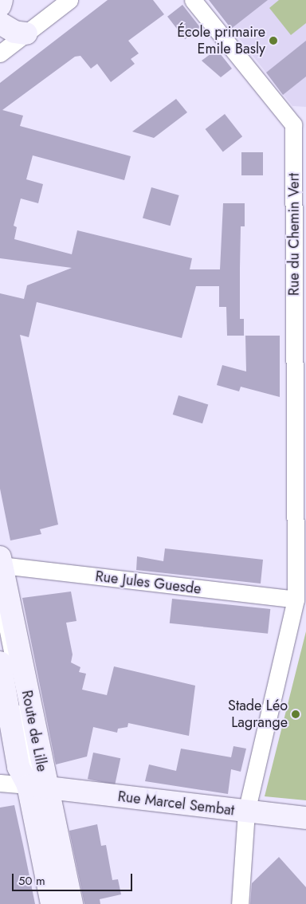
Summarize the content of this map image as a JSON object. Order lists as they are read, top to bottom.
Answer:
{
  "streets": {
    "main road": ["Route de Lille", "Rue Marcel Sembat"],
    "street": ["Rue du Chemin Vert", "Rue Jules Guesde"]
  },
  "crossings": [
    ["Rue du Chemin Vert", "Rue Jules Guesde"],
    ["Rue du Chemin Vert", "Rue Marcel Sembat"],
    ["Rue Jules Guesde", "Route de Lille"],
    ["Route de Lille", "Rue Marcel Sembat"]
  ],
  "places": ["École primaire Emile Basly", "Stade Léo Lagrange"],
  "scale_bar": "50 m"
}
